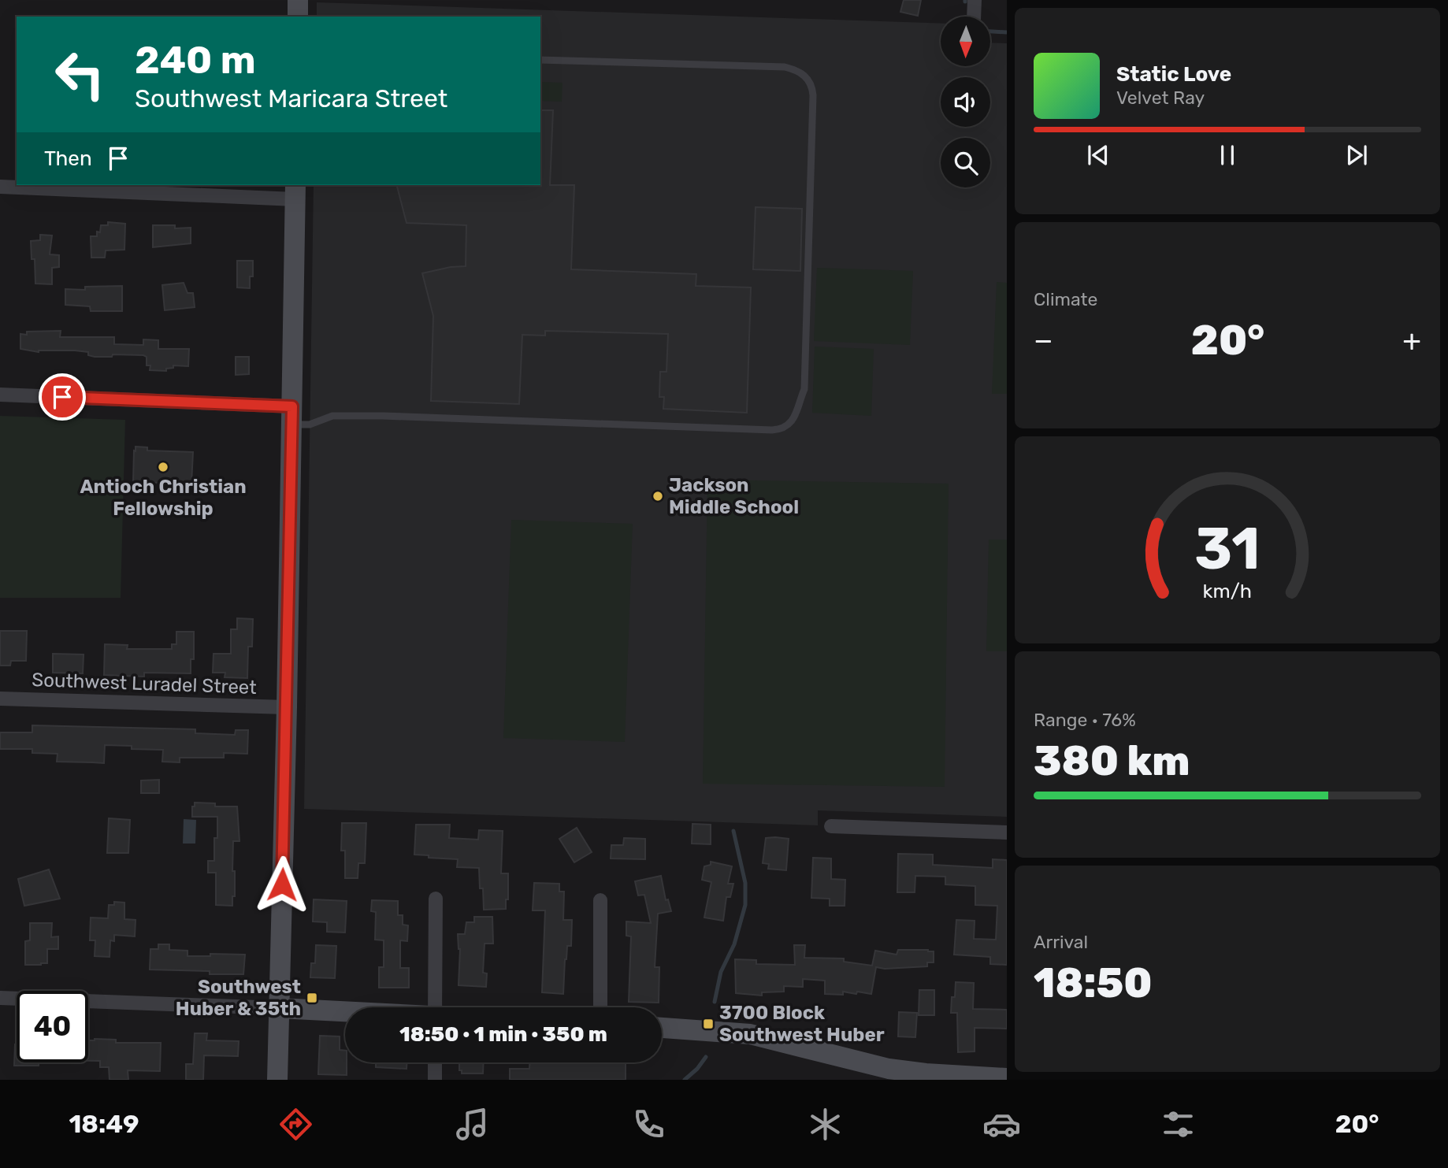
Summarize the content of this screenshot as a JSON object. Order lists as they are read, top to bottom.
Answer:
{
  "streets": {
    "street": ["Southwest Luradel Street"]
  },
  "places": {
    "other": ["Antioch Christian Fellowship", "Jackson Middle School"],
    "transit": ["Southwest Huber & 35th", "3700 Block Southwest Huber"]
  },
  "north": "bottom",
  "page": {
    "turn": ["240 m", "Southwest Maricara Street"],
    "song": ["Static Love", "Velvet Ray"],
    "then": "Then",
    "tile": [
      "Climate",
      ["Range · 76%", "380 km"],
      ["Arrival", "18:50"]
    ],
    "heat": ["−", "20°", "+"],
    "limit": "40",
    "trip": "18:50 · 1 min · 350 m",
    "tabs": ["18:49", "20°"],
    "gauge": ["31", "km/h"]
  }
}
